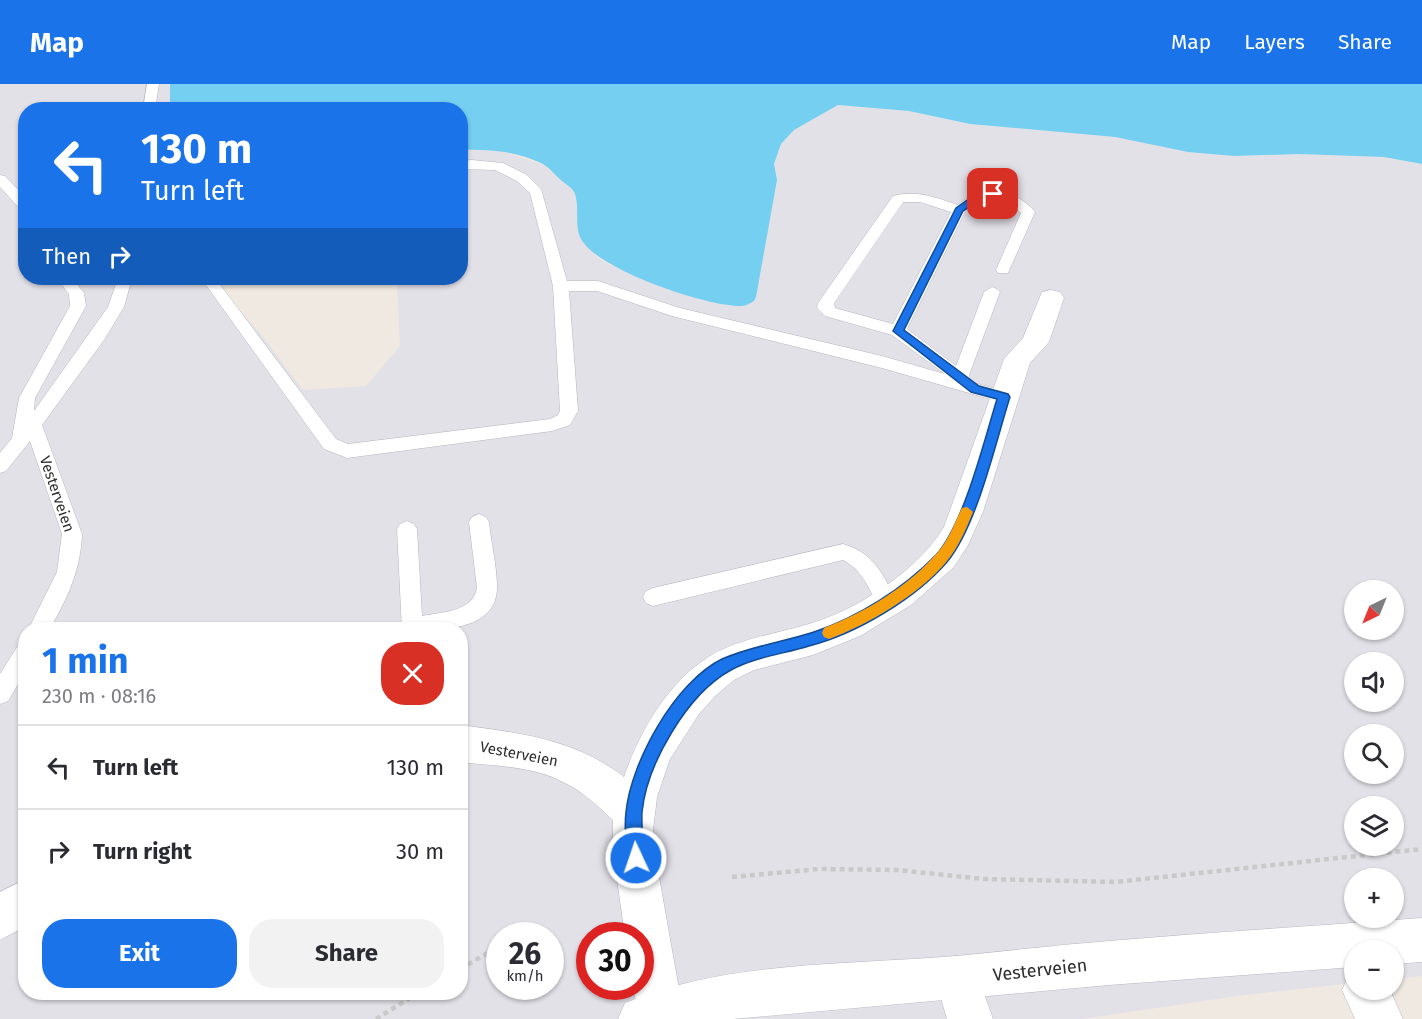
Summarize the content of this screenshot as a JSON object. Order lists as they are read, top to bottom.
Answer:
{
  "streets": {
    "street": ["Vesterveien"]
  },
  "north": "bottom left",
  "page": {
    "header": "Map",
    "nav": ["Map", "Layers", "Share"],
    "turn": ["130 m", "Turn left"],
    "then": "Then",
    "map_buttons": ["+", "−"],
    "heading": ["1 min", "230 m · 08:16"],
    "list": [
      {
        "name": "Turn left",
        "value": "130 m"
      },
      {
        "name": "Turn right",
        "value": "30 m"
      }
    ],
    "buttons": ["Exit", "Share"],
    "speed": "26 km/h",
    "limit": "30"
  }
}
